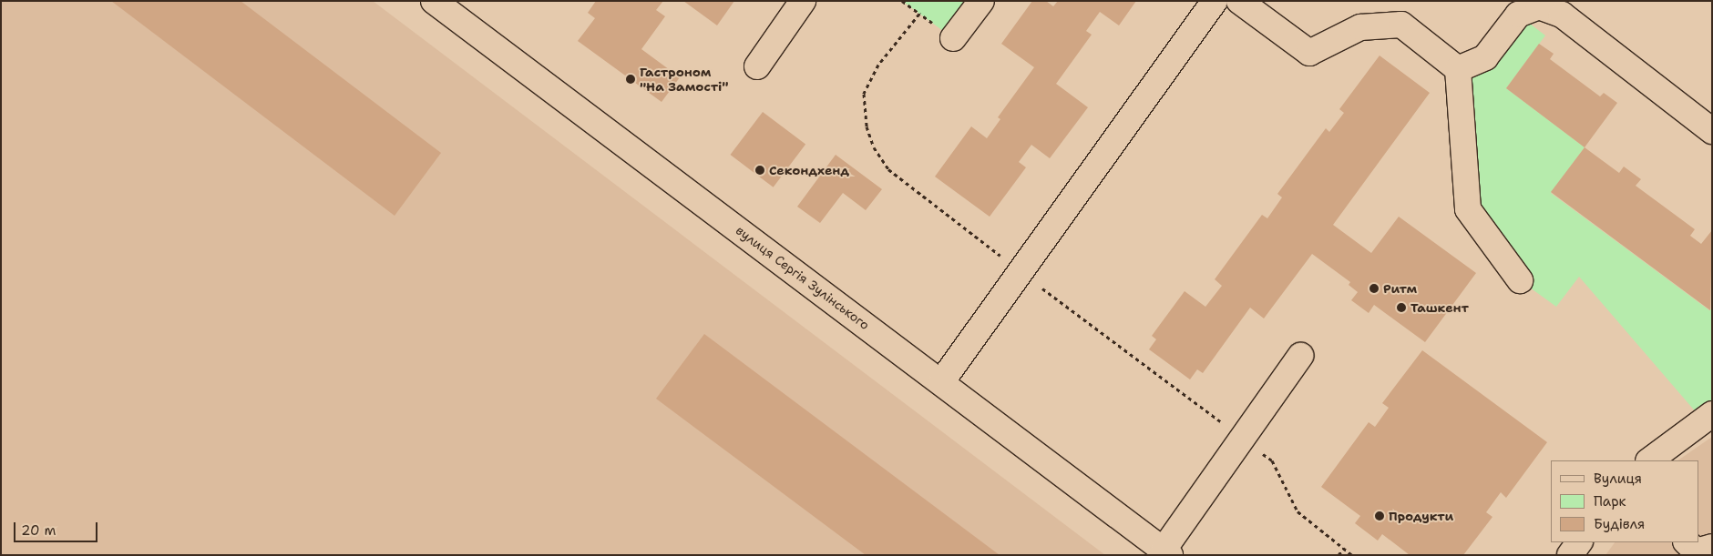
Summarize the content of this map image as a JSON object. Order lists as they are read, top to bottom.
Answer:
{
  "streets": {
    "street": ["вулиця Сергія Зулінського"]
  },
  "places": [
    "Гастроном \"На Замості\"",
    "Секондхенд",
    "Ритм",
    "Ташкент",
    "Продукти"
  ],
  "legend": ["Вулиця", "Парк", "Будівля"],
  "scale_bar": "20 m"
}
